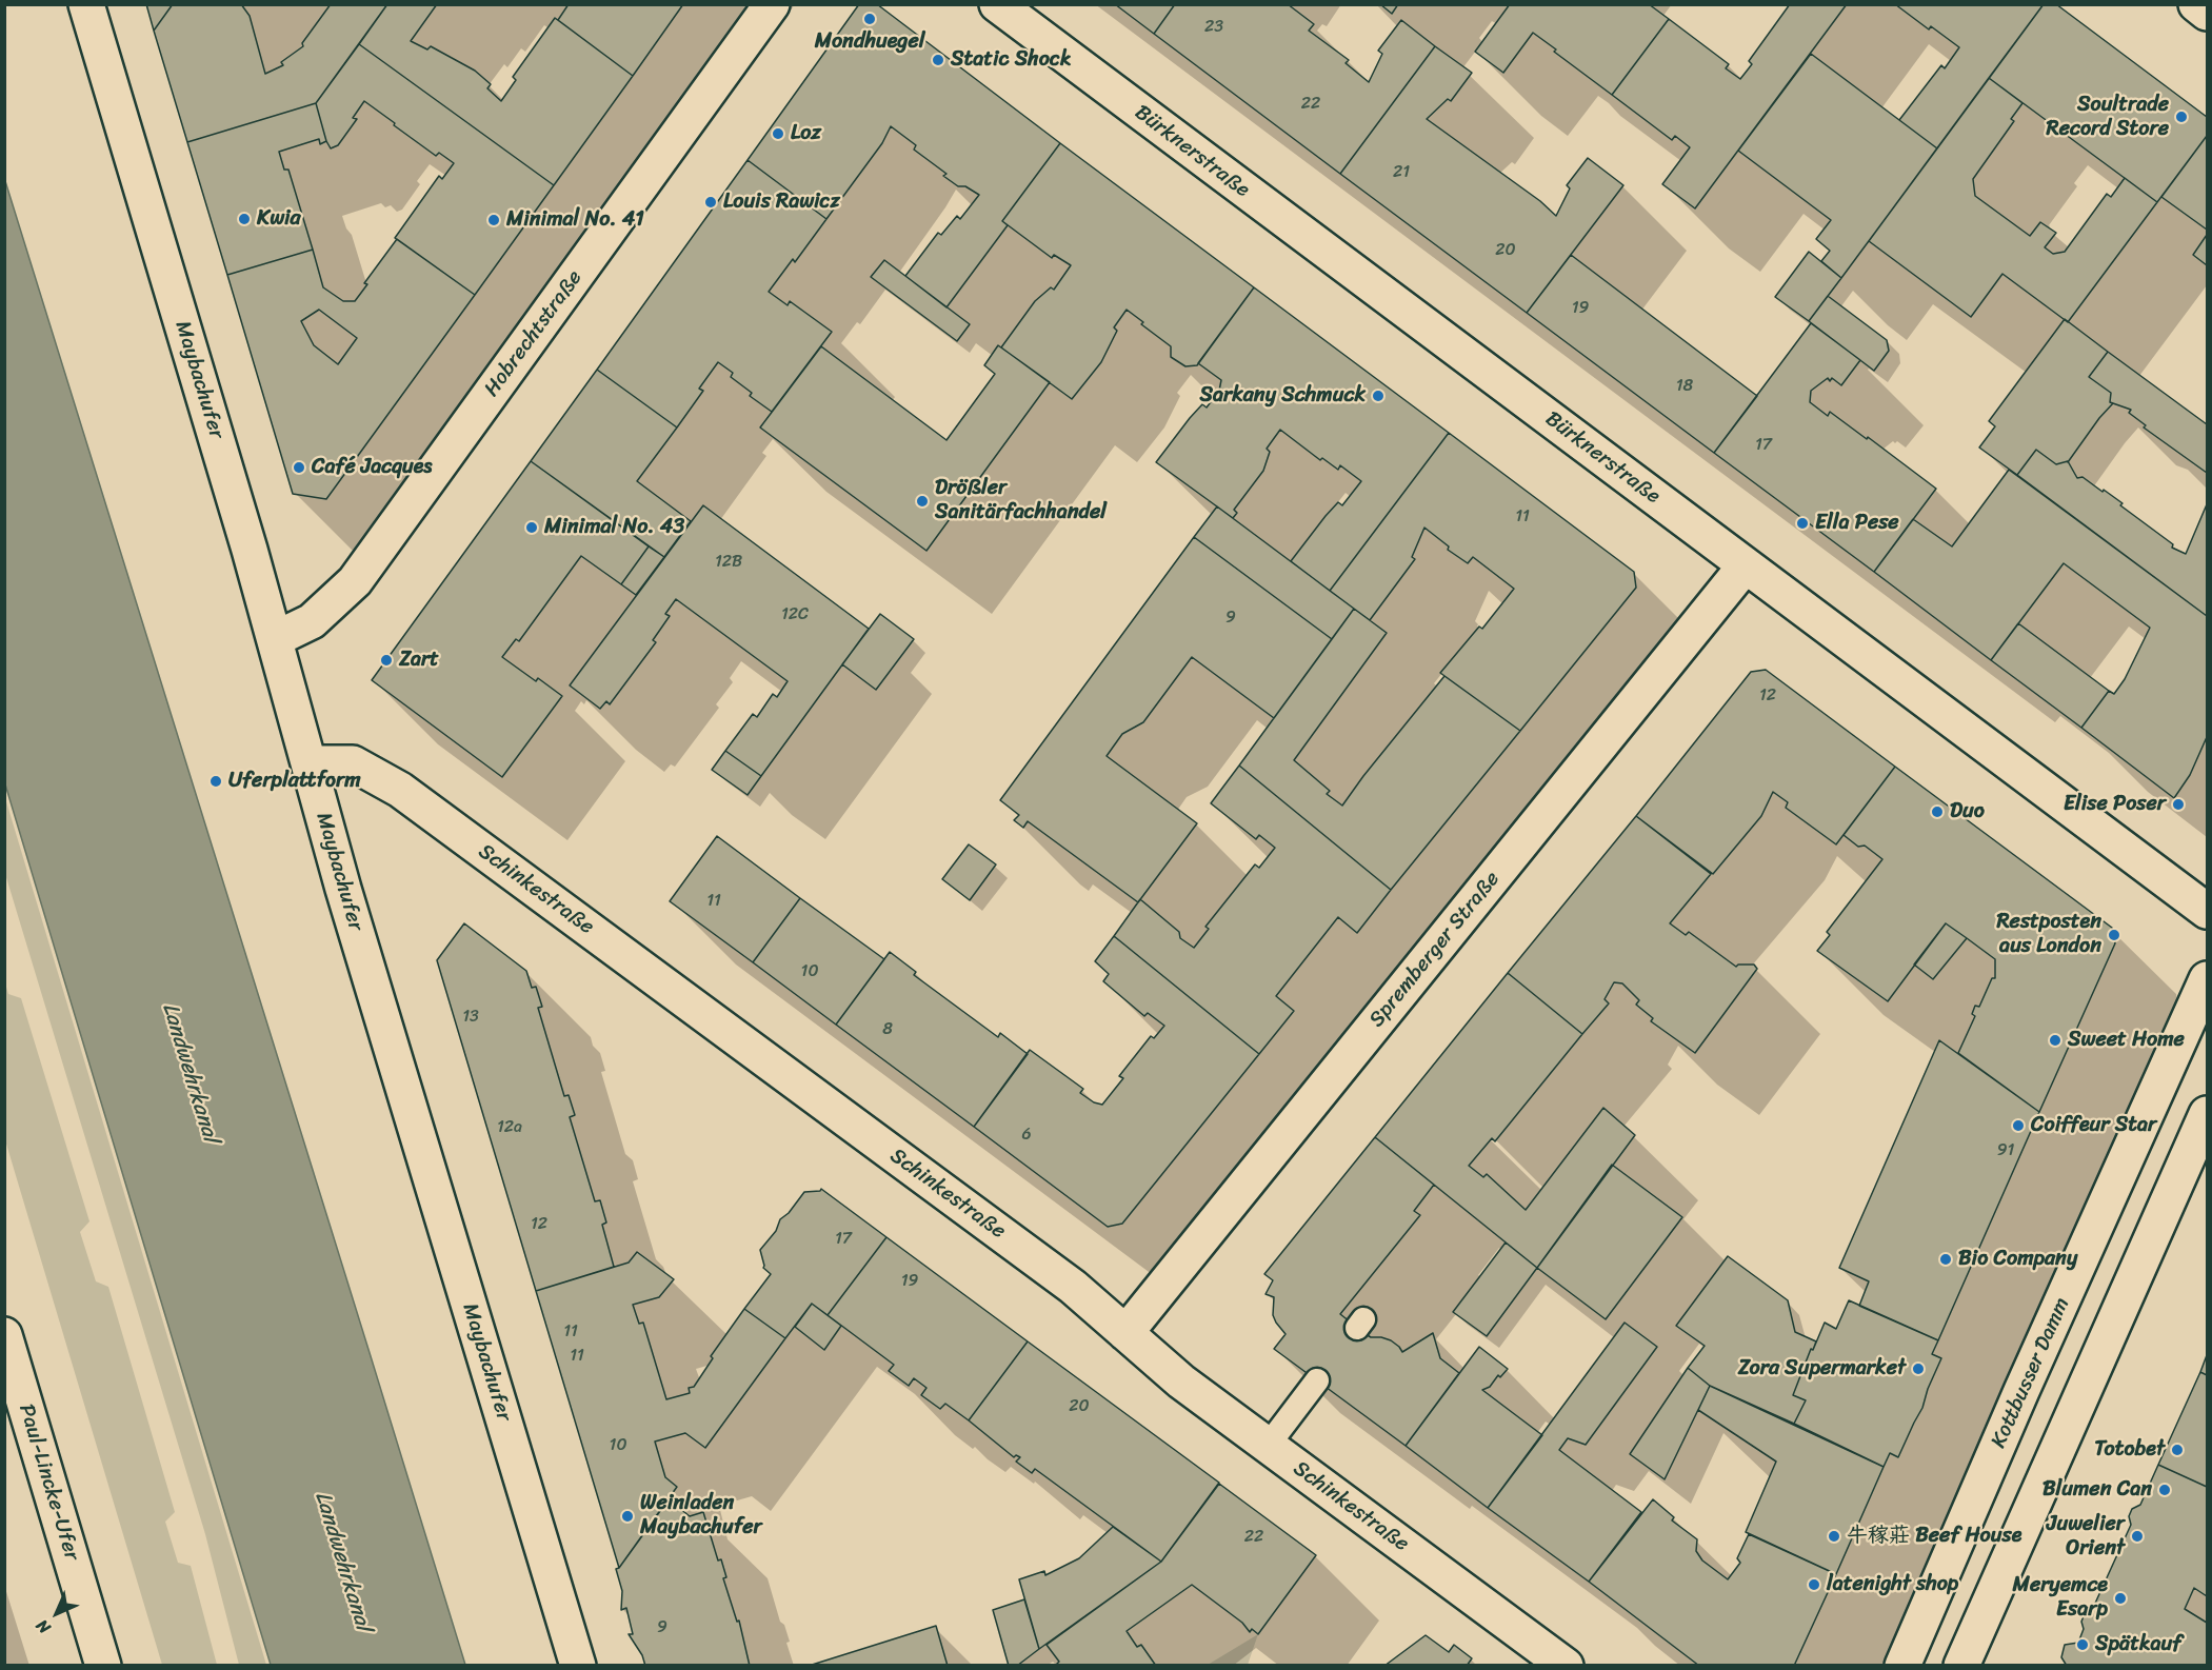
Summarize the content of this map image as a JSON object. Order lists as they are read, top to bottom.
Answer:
{
  "streets": {
    "street": [
      "Bürknerstraße",
      "Hobrechtstraße",
      "Maybachufer",
      "Schinkestraße",
      "Spremberger Straße",
      "Kottbusser Damm",
      "Paul-Lincke-Ufer"
    ]
  },
  "crossings": [
    ["Bürknerstraße", "Spremberger Straße"],
    ["Hobrechtstraße", "Maybachufer"],
    ["Maybachufer", "Schinkestraße"],
    ["Schinkestraße", "Spremberger Straße"]
  ],
  "water": ["Landwehrkanal"],
  "places": [
    "Mondhuegel",
    "Static Shock",
    "Soultrade Record Store",
    "Loz",
    "Louis Rawicz",
    "Kwia",
    "Minimal No. 41",
    "Sarkany Schmuck",
    "Café Jacques",
    "Drößler Sanitärfachhandel",
    "Ella Pese",
    "Minimal No. 43",
    "Zart",
    "Uferplattform",
    "Elise Poser",
    "Duo",
    "Restposten aus London",
    "Sweet Home",
    "Coiffeur Star",
    "Bio Company",
    "Zora Supermarket",
    "Totobet",
    "Blumen Can",
    "Weinladen Maybachufer",
    "牛稼莊 Beef House",
    "Juwelier Orient",
    "latenight shop",
    "Meryemce Esarp",
    "Spätkauf"
  ],
  "house_numbers": [
    "23",
    "22",
    "21",
    "20",
    "19",
    "18",
    "17",
    "11",
    "12B",
    "12C",
    "9",
    "12",
    "11",
    "10",
    "13",
    "8",
    "12a",
    "6",
    "91",
    "12",
    "17",
    "19",
    "11",
    "11",
    "20",
    "10",
    "22",
    "9"
  ],
  "north": "bottom left"
}
